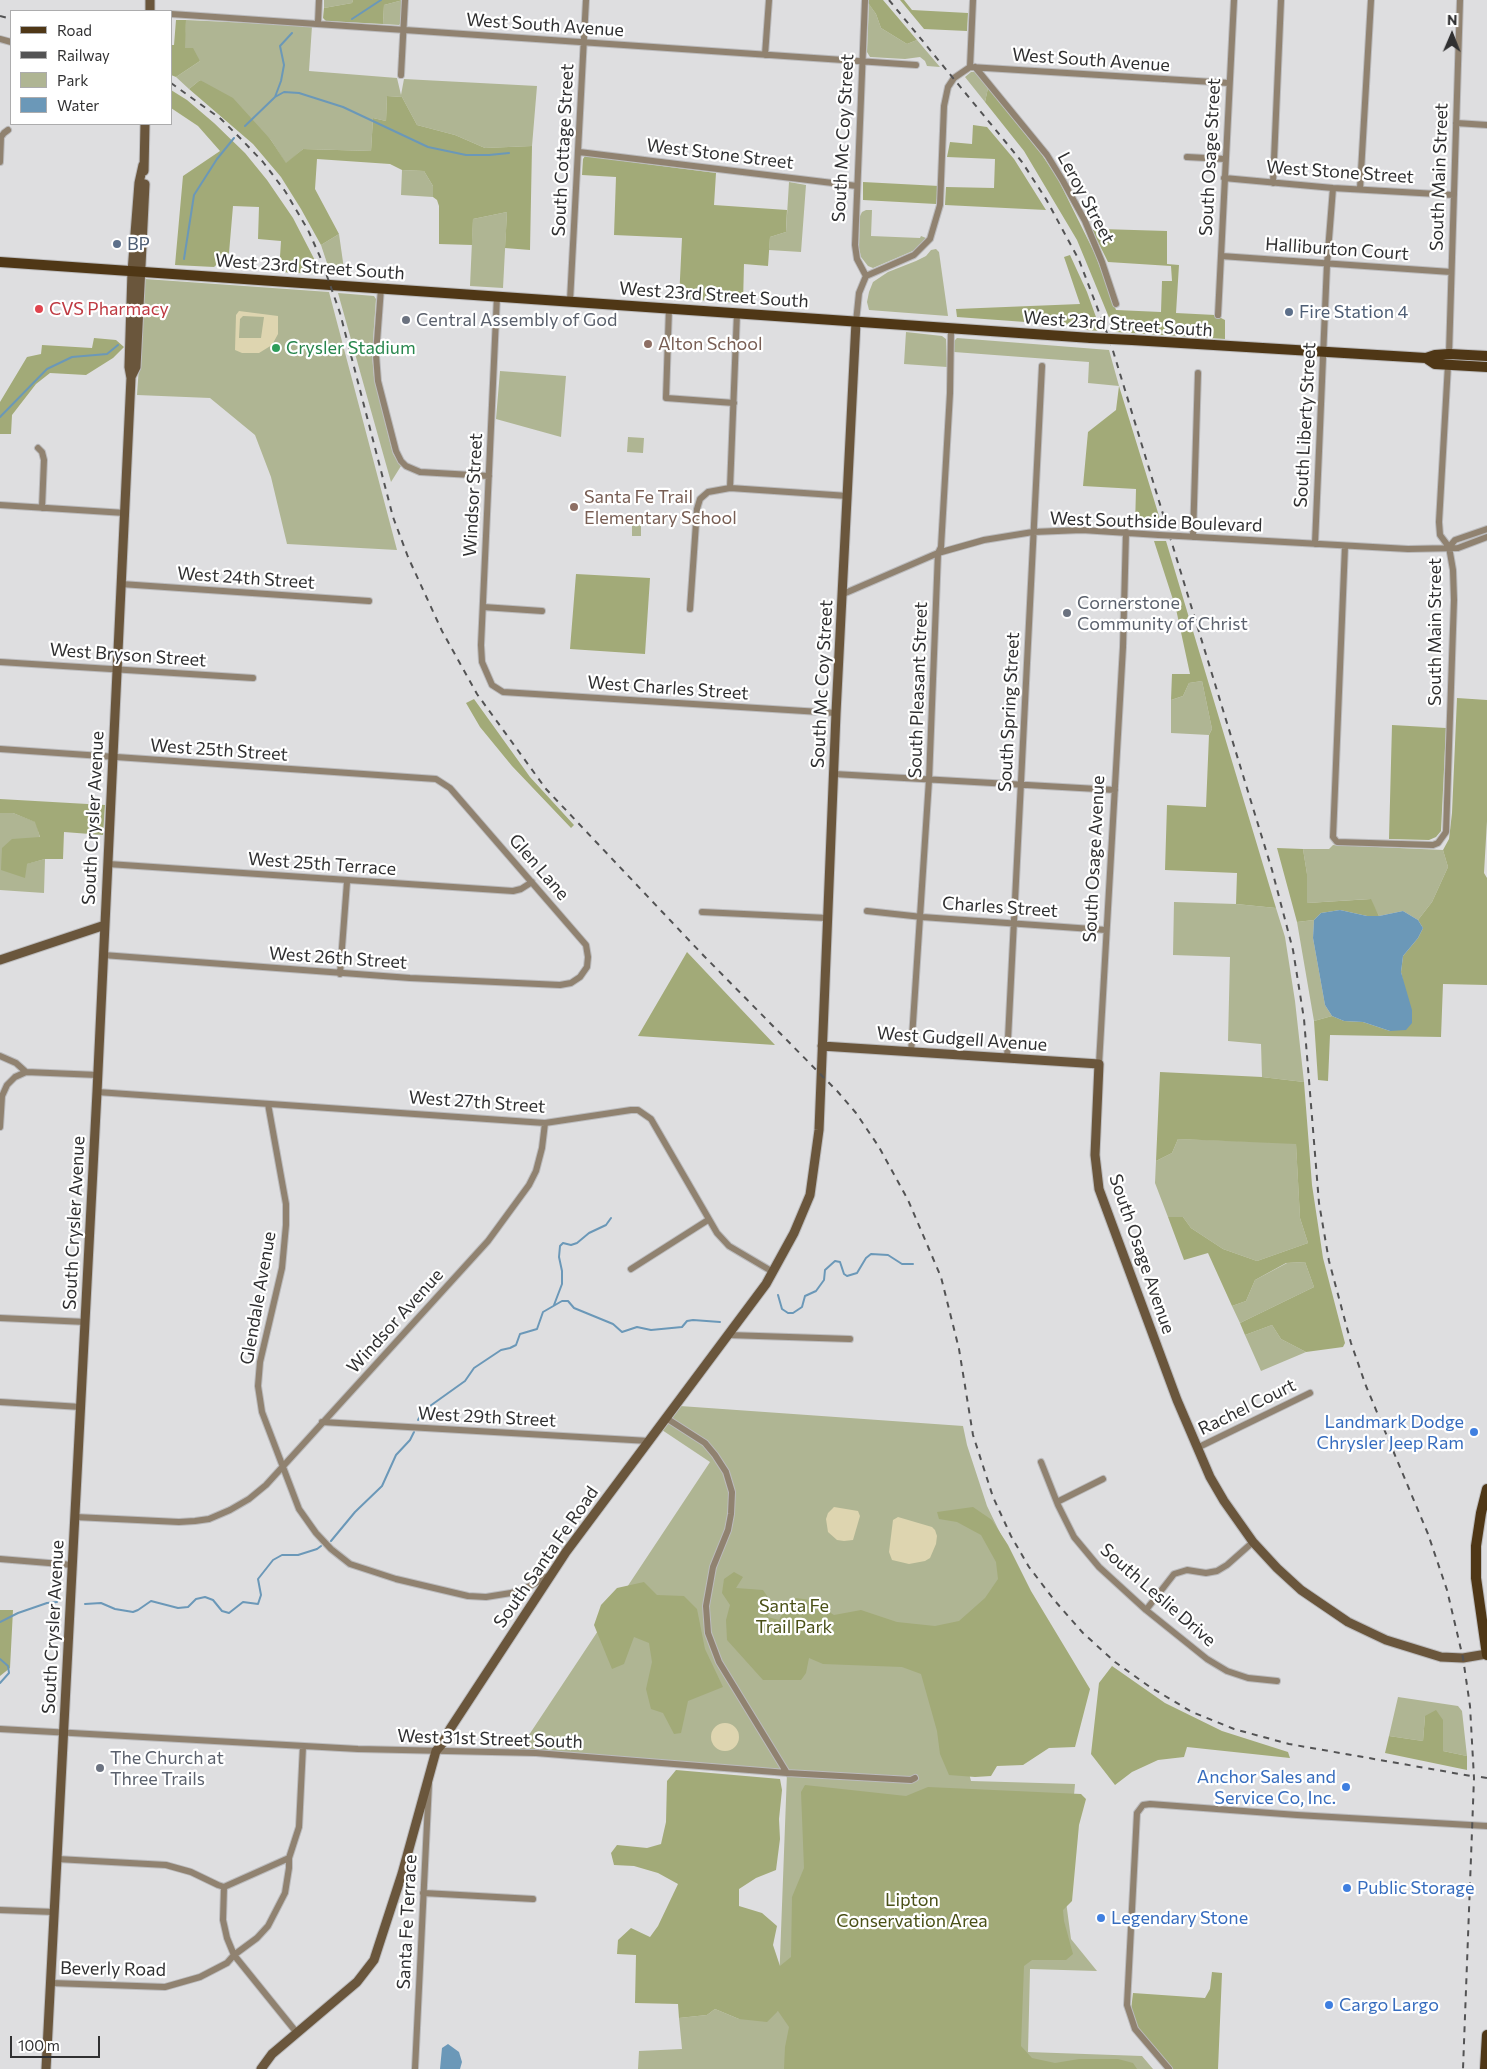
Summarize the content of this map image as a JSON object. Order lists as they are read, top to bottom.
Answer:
{
  "streets": {
    "main road": ["West 23rd Street South"],
    "street": [
      "West South Avenue",
      "South Mc Coy Street",
      "South Cottage Street",
      "West Stone Street",
      "South Osage Street",
      "South Main Street",
      "Leroy Street",
      "Halliburton Court",
      "South Liberty Street",
      "Windsor Street",
      "West Southside Boulevard",
      "West 24th Street",
      "West Bryson Street",
      "West Charles Street",
      "South Pleasant Street",
      "South Spring Street",
      "West 25th Street",
      "South Crysler Avenue",
      "South Osage Avenue",
      "West 25th Terrace",
      "Glen Lane",
      "Charles Street",
      "West 26th Street",
      "West Gudgell Avenue",
      "West 27th Street",
      "Glendale Avenue",
      "Windsor Avenue",
      "Rachel Court",
      "West 29th Street",
      "South Santa Fe Road",
      "South Leslie Drive",
      "West 31st Street South",
      "Santa Fe Terrace",
      "Beverly Road"
    ]
  },
  "crossings": [
    ["West South Avenue", "South Mc Coy Street"],
    ["West South Avenue", "South Cottage Street"],
    ["West South Avenue", "South Osage Street"],
    ["West South Avenue", "Leroy Street"],
    ["South Mc Coy Street", "West Stone Street"],
    ["South Mc Coy Street", "West 23rd Street South"],
    ["South Mc Coy Street", "West Southside Boulevard"],
    ["South Mc Coy Street", "West Charles Street"],
    ["South Mc Coy Street", "West Gudgell Avenue"],
    ["South Mc Coy Street", "South Santa Fe Road"],
    ["South Cottage Street", "West Stone Street"],
    ["South Cottage Street", "West 23rd Street South"],
    ["West Stone Street", "South Osage Street"],
    ["West Stone Street", "South Main Street"],
    ["West Stone Street", "South Liberty Street"],
    ["South Osage Street", "Halliburton Court"],
    ["South Main Street", "Halliburton Court"],
    ["South Main Street", "West 23rd Street South"],
    ["South Main Street", "West Southside Boulevard"],
    ["Halliburton Court", "South Liberty Street"],
    ["West 23rd Street South", "South Liberty Street"],
    ["West 23rd Street South", "Windsor Street"],
    ["West 23rd Street South", "South Pleasant Street"],
    ["West 23rd Street South", "South Crysler Avenue"],
    ["South Liberty Street", "West Southside Boulevard"],
    ["Windsor Street", "West Charles Street"],
    ["West Southside Boulevard", "South Pleasant Street"],
    ["West Southside Boulevard", "South Spring Street"],
    ["West Southside Boulevard", "South Osage Avenue"],
    ["West 24th Street", "South Crysler Avenue"],
    ["West Bryson Street", "South Crysler Avenue"],
    ["South Pleasant Street", "Charles Street"],
    ["South Pleasant Street", "West Gudgell Avenue"],
    ["South Spring Street", "Charles Street"],
    ["South Spring Street", "West Gudgell Avenue"],
    ["West 25th Street", "South Crysler Avenue"],
    ["West 25th Street", "Glen Lane"],
    ["South Crysler Avenue", "West 25th Terrace"],
    ["South Crysler Avenue", "West 26th Street"],
    ["South Crysler Avenue", "West 27th Street"],
    ["South Crysler Avenue", "Windsor Avenue"],
    ["South Crysler Avenue", "West 31st Street South"],
    ["South Crysler Avenue", "Beverly Road"],
    ["South Osage Avenue", "Charles Street"],
    ["South Osage Avenue", "West Gudgell Avenue"],
    ["South Osage Avenue", "Rachel Court"],
    ["West 25th Terrace", "Glen Lane"],
    ["Glen Lane", "West 26th Street"],
    ["West Gudgell Avenue", "South Santa Fe Road"],
    ["West 27th Street", "Glendale Avenue"],
    ["West 27th Street", "Windsor Avenue"],
    ["West 27th Street", "South Santa Fe Road"],
    ["Glendale Avenue", "Windsor Avenue"],
    ["Glendale Avenue", "South Santa Fe Road"],
    ["Windsor Avenue", "West 29th Street"],
    ["West 29th Street", "South Santa Fe Road"],
    ["South Santa Fe Road", "West 31st Street South"],
    ["South Santa Fe Road", "Santa Fe Terrace"],
    ["West 31st Street South", "Beverly Road"]
  ],
  "parks": ["Santa Fe Trail Park", "Lipton Conservation Area"],
  "places": [
    "BP",
    "CVS Pharmacy",
    "Fire Station 4",
    "Central Assembly of God",
    "Alton School",
    "Crysler Stadium",
    "Santa Fe Trail Elementary School",
    "Cornerstone Community of Christ",
    "Landmark Dodge Chrysler Jeep Ram",
    "The Church at Three Trails",
    "Anchor Sales and Service Co, Inc.",
    "Public Storage",
    "Legendary Stone",
    "Cargo Largo"
  ],
  "legend": [
    "Road",
    "Railway",
    "Park",
    "Water"
  ],
  "scale_bar": "100 m",
  "north": "top"
}
